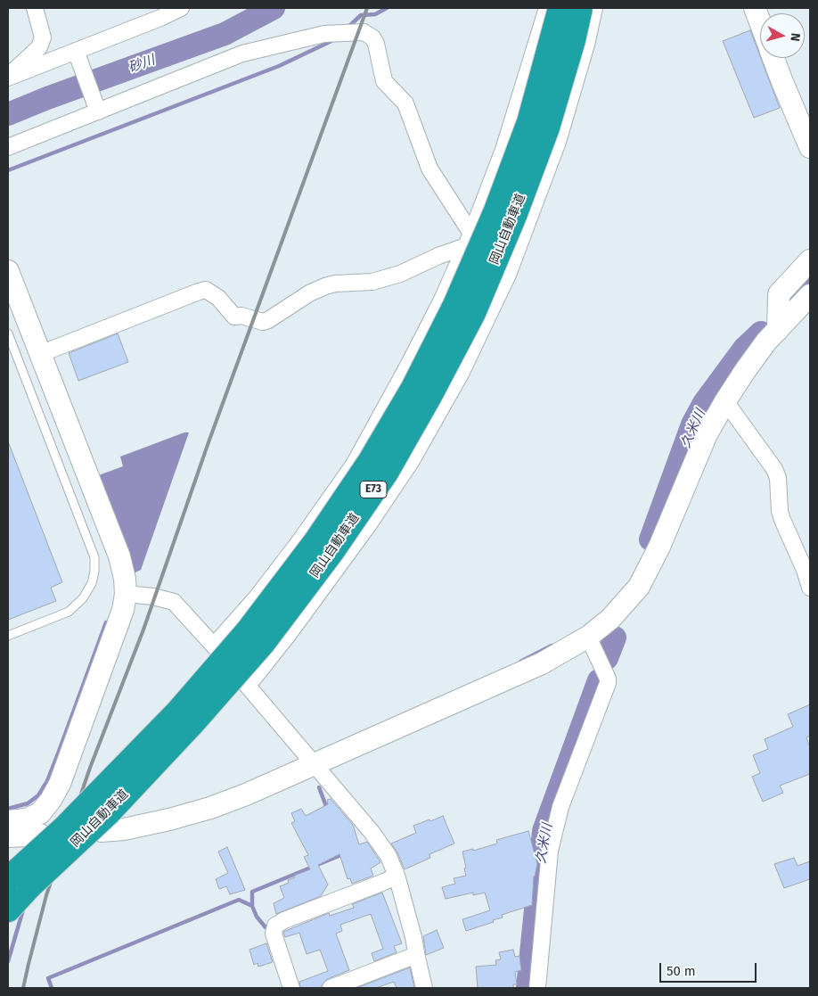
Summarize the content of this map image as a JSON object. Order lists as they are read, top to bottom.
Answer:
{
  "streets": {
    "highway": ["岡山自動車道", "E73"]
  },
  "water": ["砂川", "久米川"],
  "scale_bar": "50 m",
  "north": "right"
}
